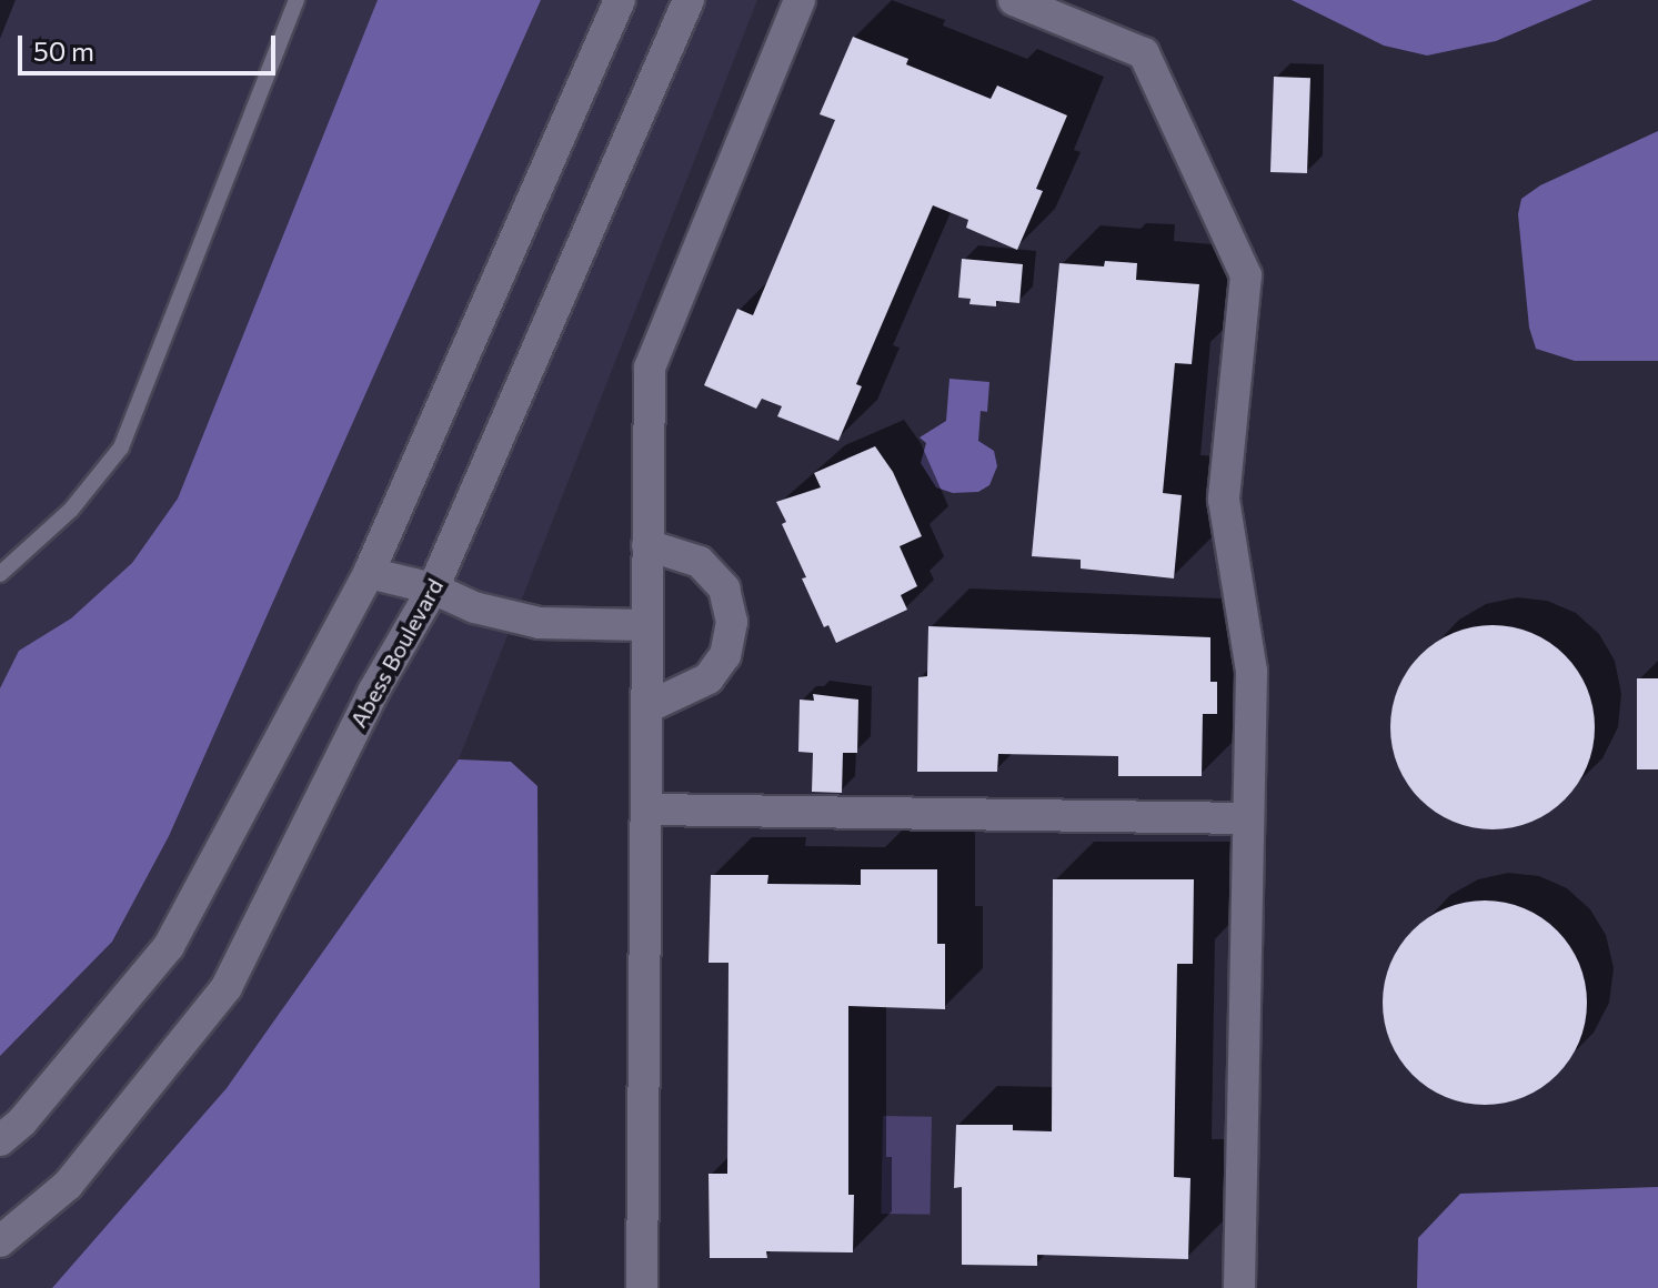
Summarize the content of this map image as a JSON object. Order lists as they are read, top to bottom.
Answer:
{
  "streets": {
    "street": ["Abess Boulevard"]
  },
  "scale_bar": "50 m"
}
